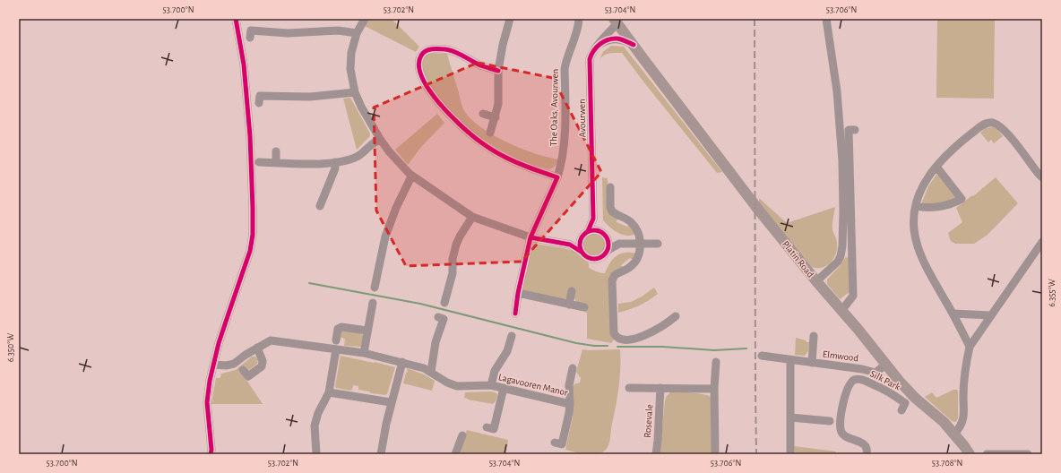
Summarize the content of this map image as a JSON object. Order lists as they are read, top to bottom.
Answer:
{
  "streets": {
    "main road": ["Platin Road"],
    "street": [
      "The Oaks, Avourwen",
      "Avourwen",
      "Elmwood",
      "Silk Park",
      "Lagavooren Manor",
      "Rosevale"
    ]
  },
  "crossings": [
    ["Avourwen", "Platin Road"],
    ["Platin Road", "Elmwood"]
  ],
  "coordinates": [
    "53.700°N",
    "53.702°N",
    "53.704°N",
    "53.706°N",
    "6.355°W",
    "6.350°W",
    "53.708°N"
  ]
}
